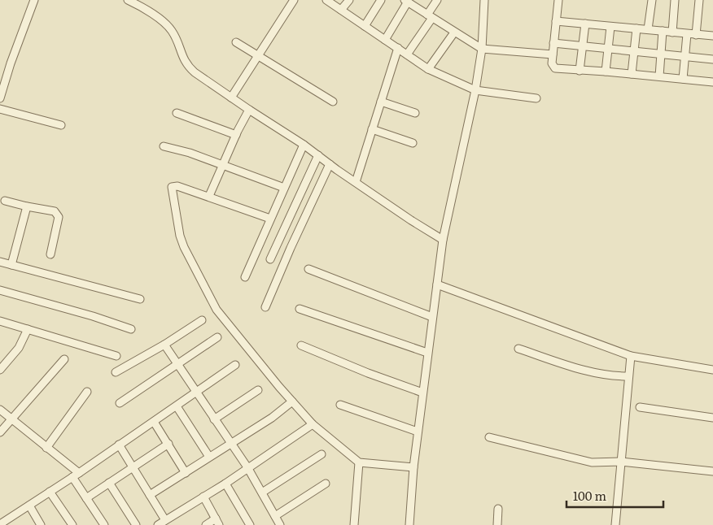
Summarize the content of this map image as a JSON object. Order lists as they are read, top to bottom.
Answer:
{
  "scale_bar": "100 m"
}
